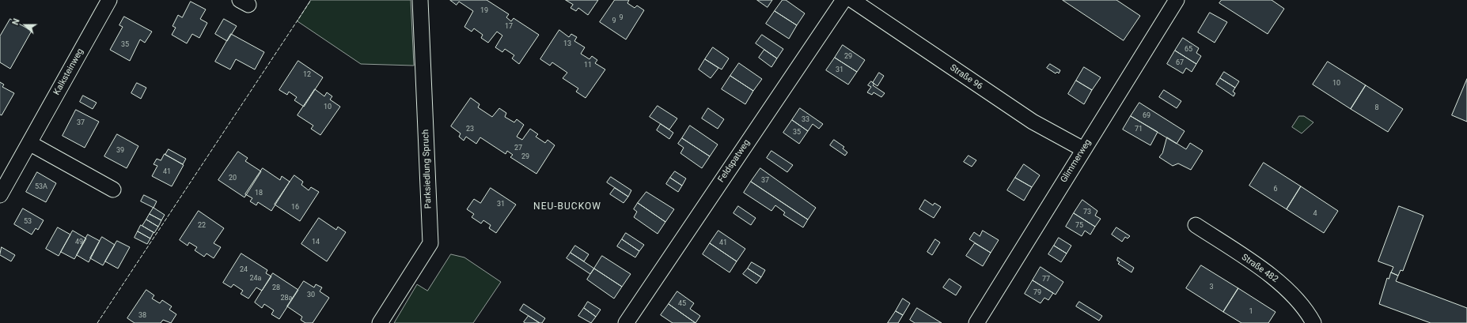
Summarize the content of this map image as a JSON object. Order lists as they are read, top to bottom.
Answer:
{
  "streets": {
    "street": [
      "Kalksteinweg",
      "Straße 96",
      "Feldspatweg",
      "Glimmerweg",
      "Parksiedlung Spruch",
      "Straße 482"
    ]
  },
  "crossings": [
    ["Straße 96", "Glimmerweg"]
  ],
  "districts": ["NEU-BUCKOW"],
  "house_numbers": [
    "19",
    "9",
    "9",
    "17",
    "13",
    "35",
    "65",
    "29",
    "67",
    "11",
    "31",
    "12",
    "10",
    "10",
    "8",
    "69",
    "33",
    "37",
    "23",
    "71",
    "35",
    "27",
    "39",
    "29",
    "41",
    "20",
    "37",
    "53A",
    "6",
    "18",
    "31",
    "16",
    "73",
    "4",
    "53",
    "22",
    "75",
    "49",
    "14",
    "41",
    "24",
    "24a",
    "77",
    "3",
    "28",
    "79",
    "30",
    "28a",
    "45",
    "1",
    "38"
  ],
  "north": "left"
}
